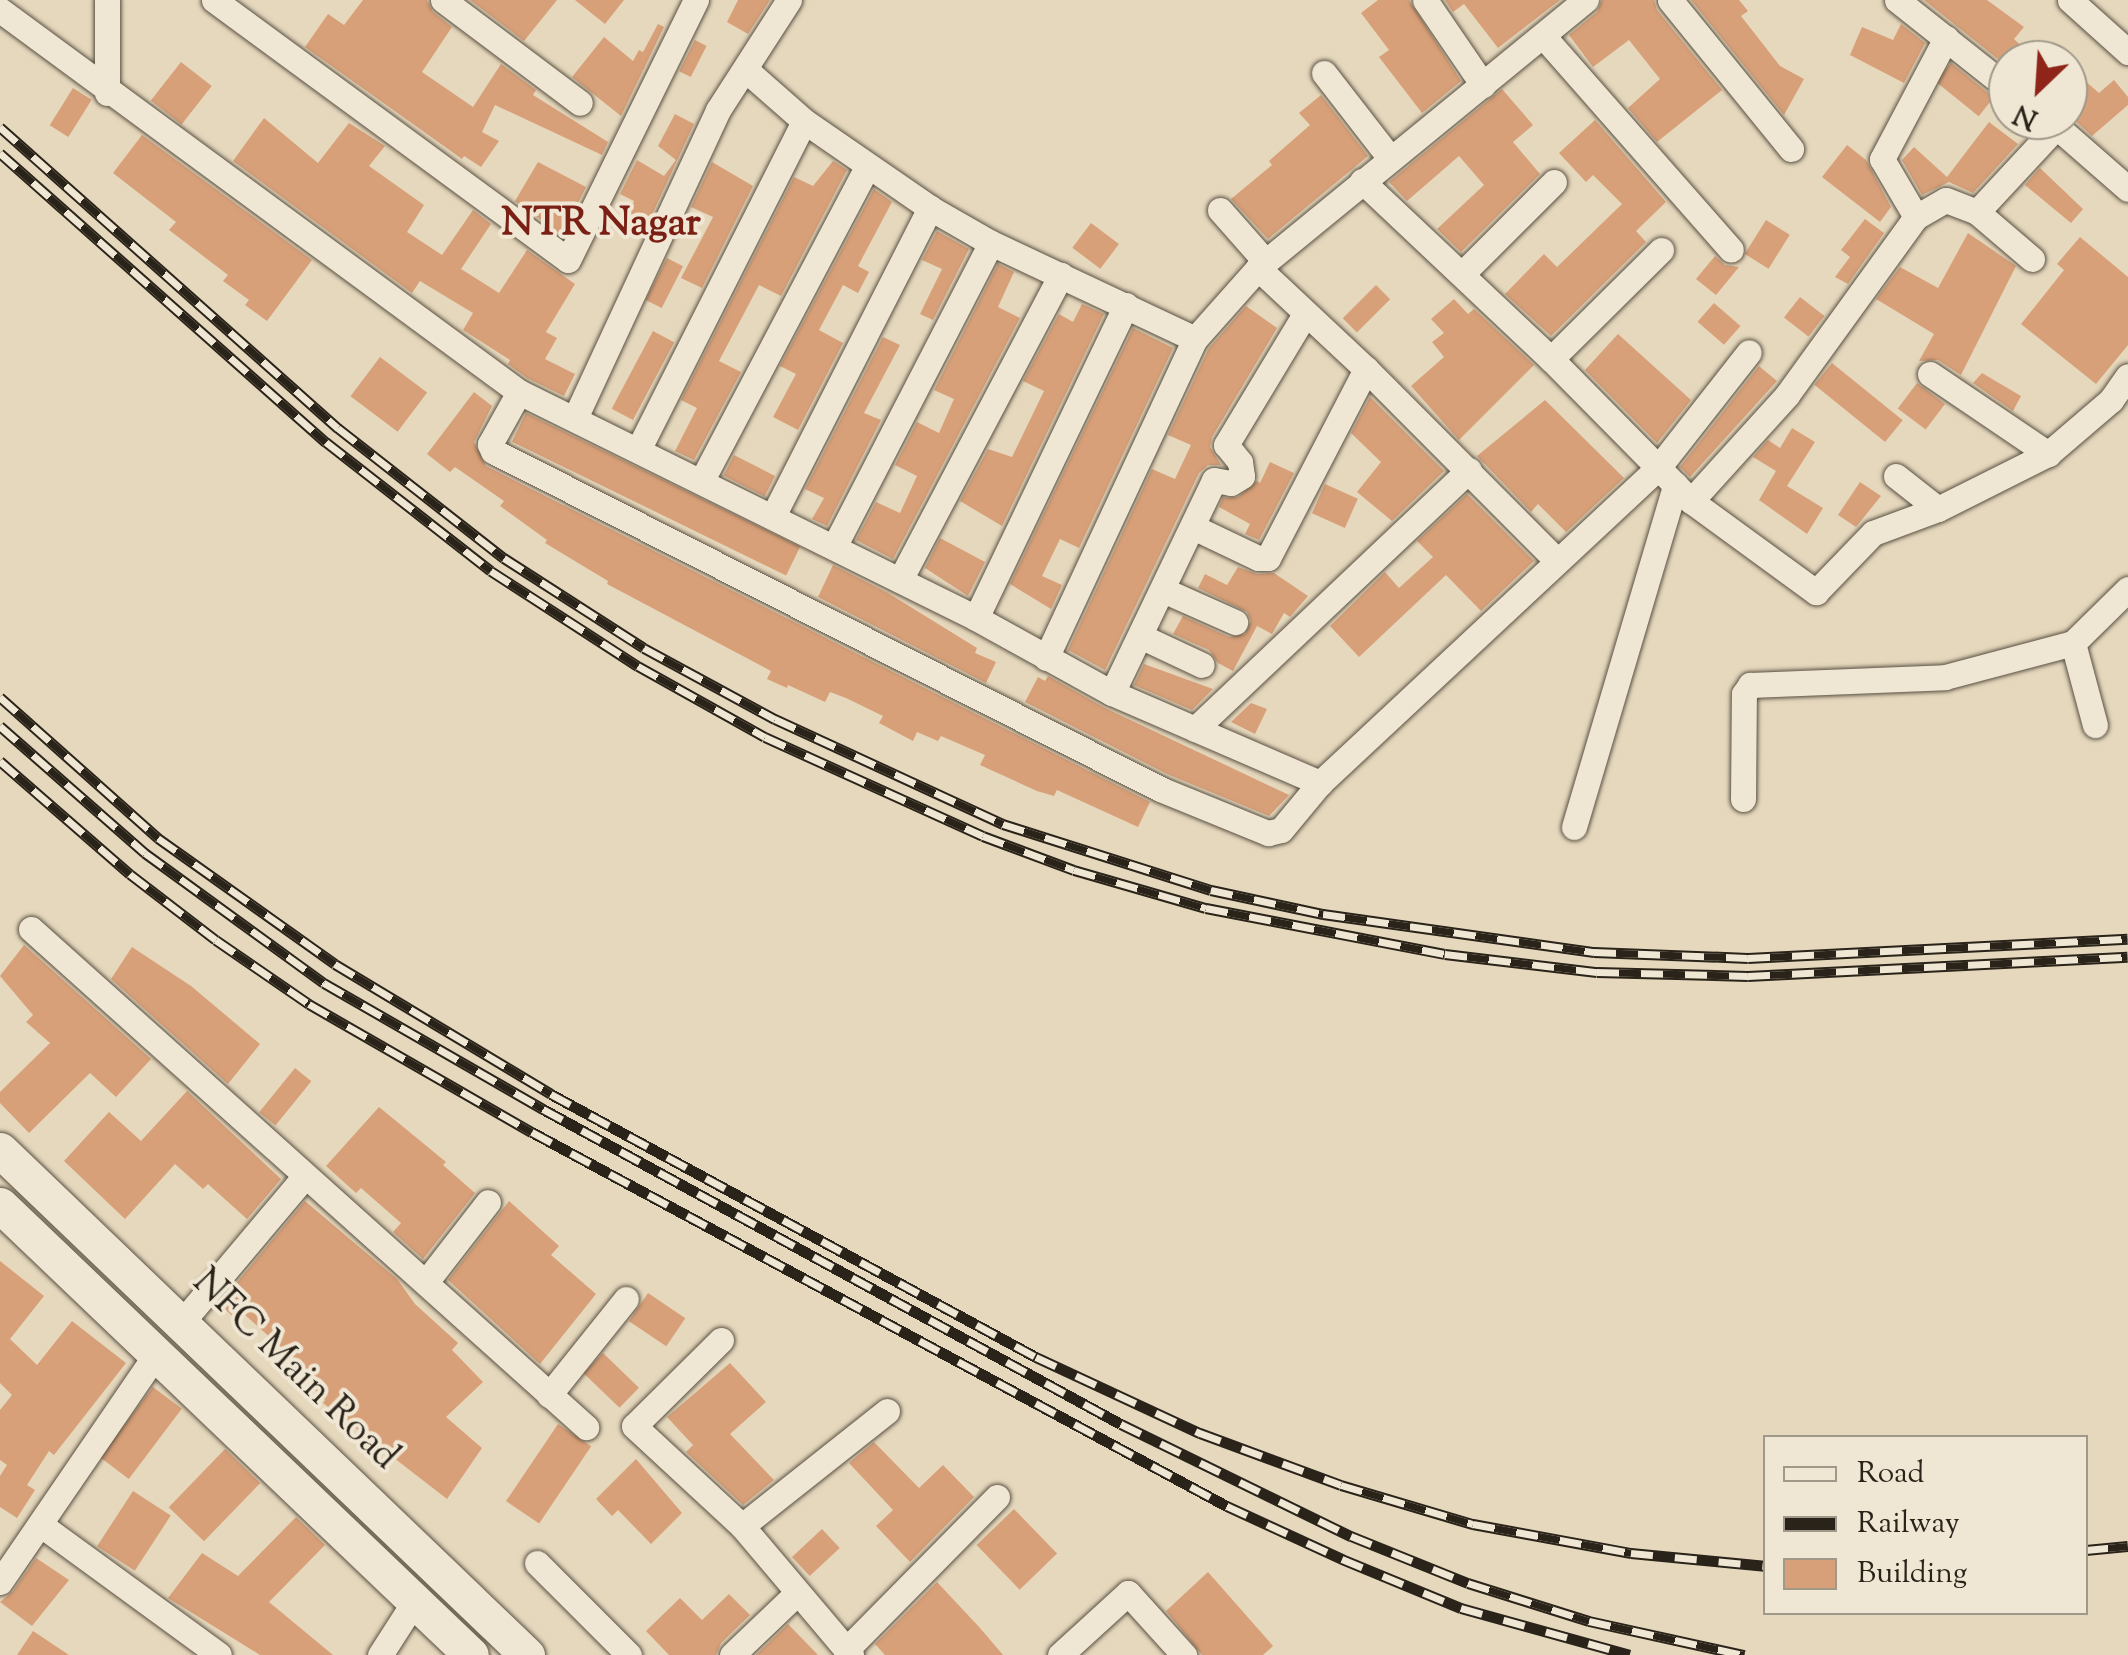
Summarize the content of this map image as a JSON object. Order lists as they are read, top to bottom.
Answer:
{
  "streets": {
    "main road": ["NFC Main Road"]
  },
  "districts": ["NTR Nagar"],
  "legend": ["Road", "Railway", "Building"],
  "north": "bottom left"
}
